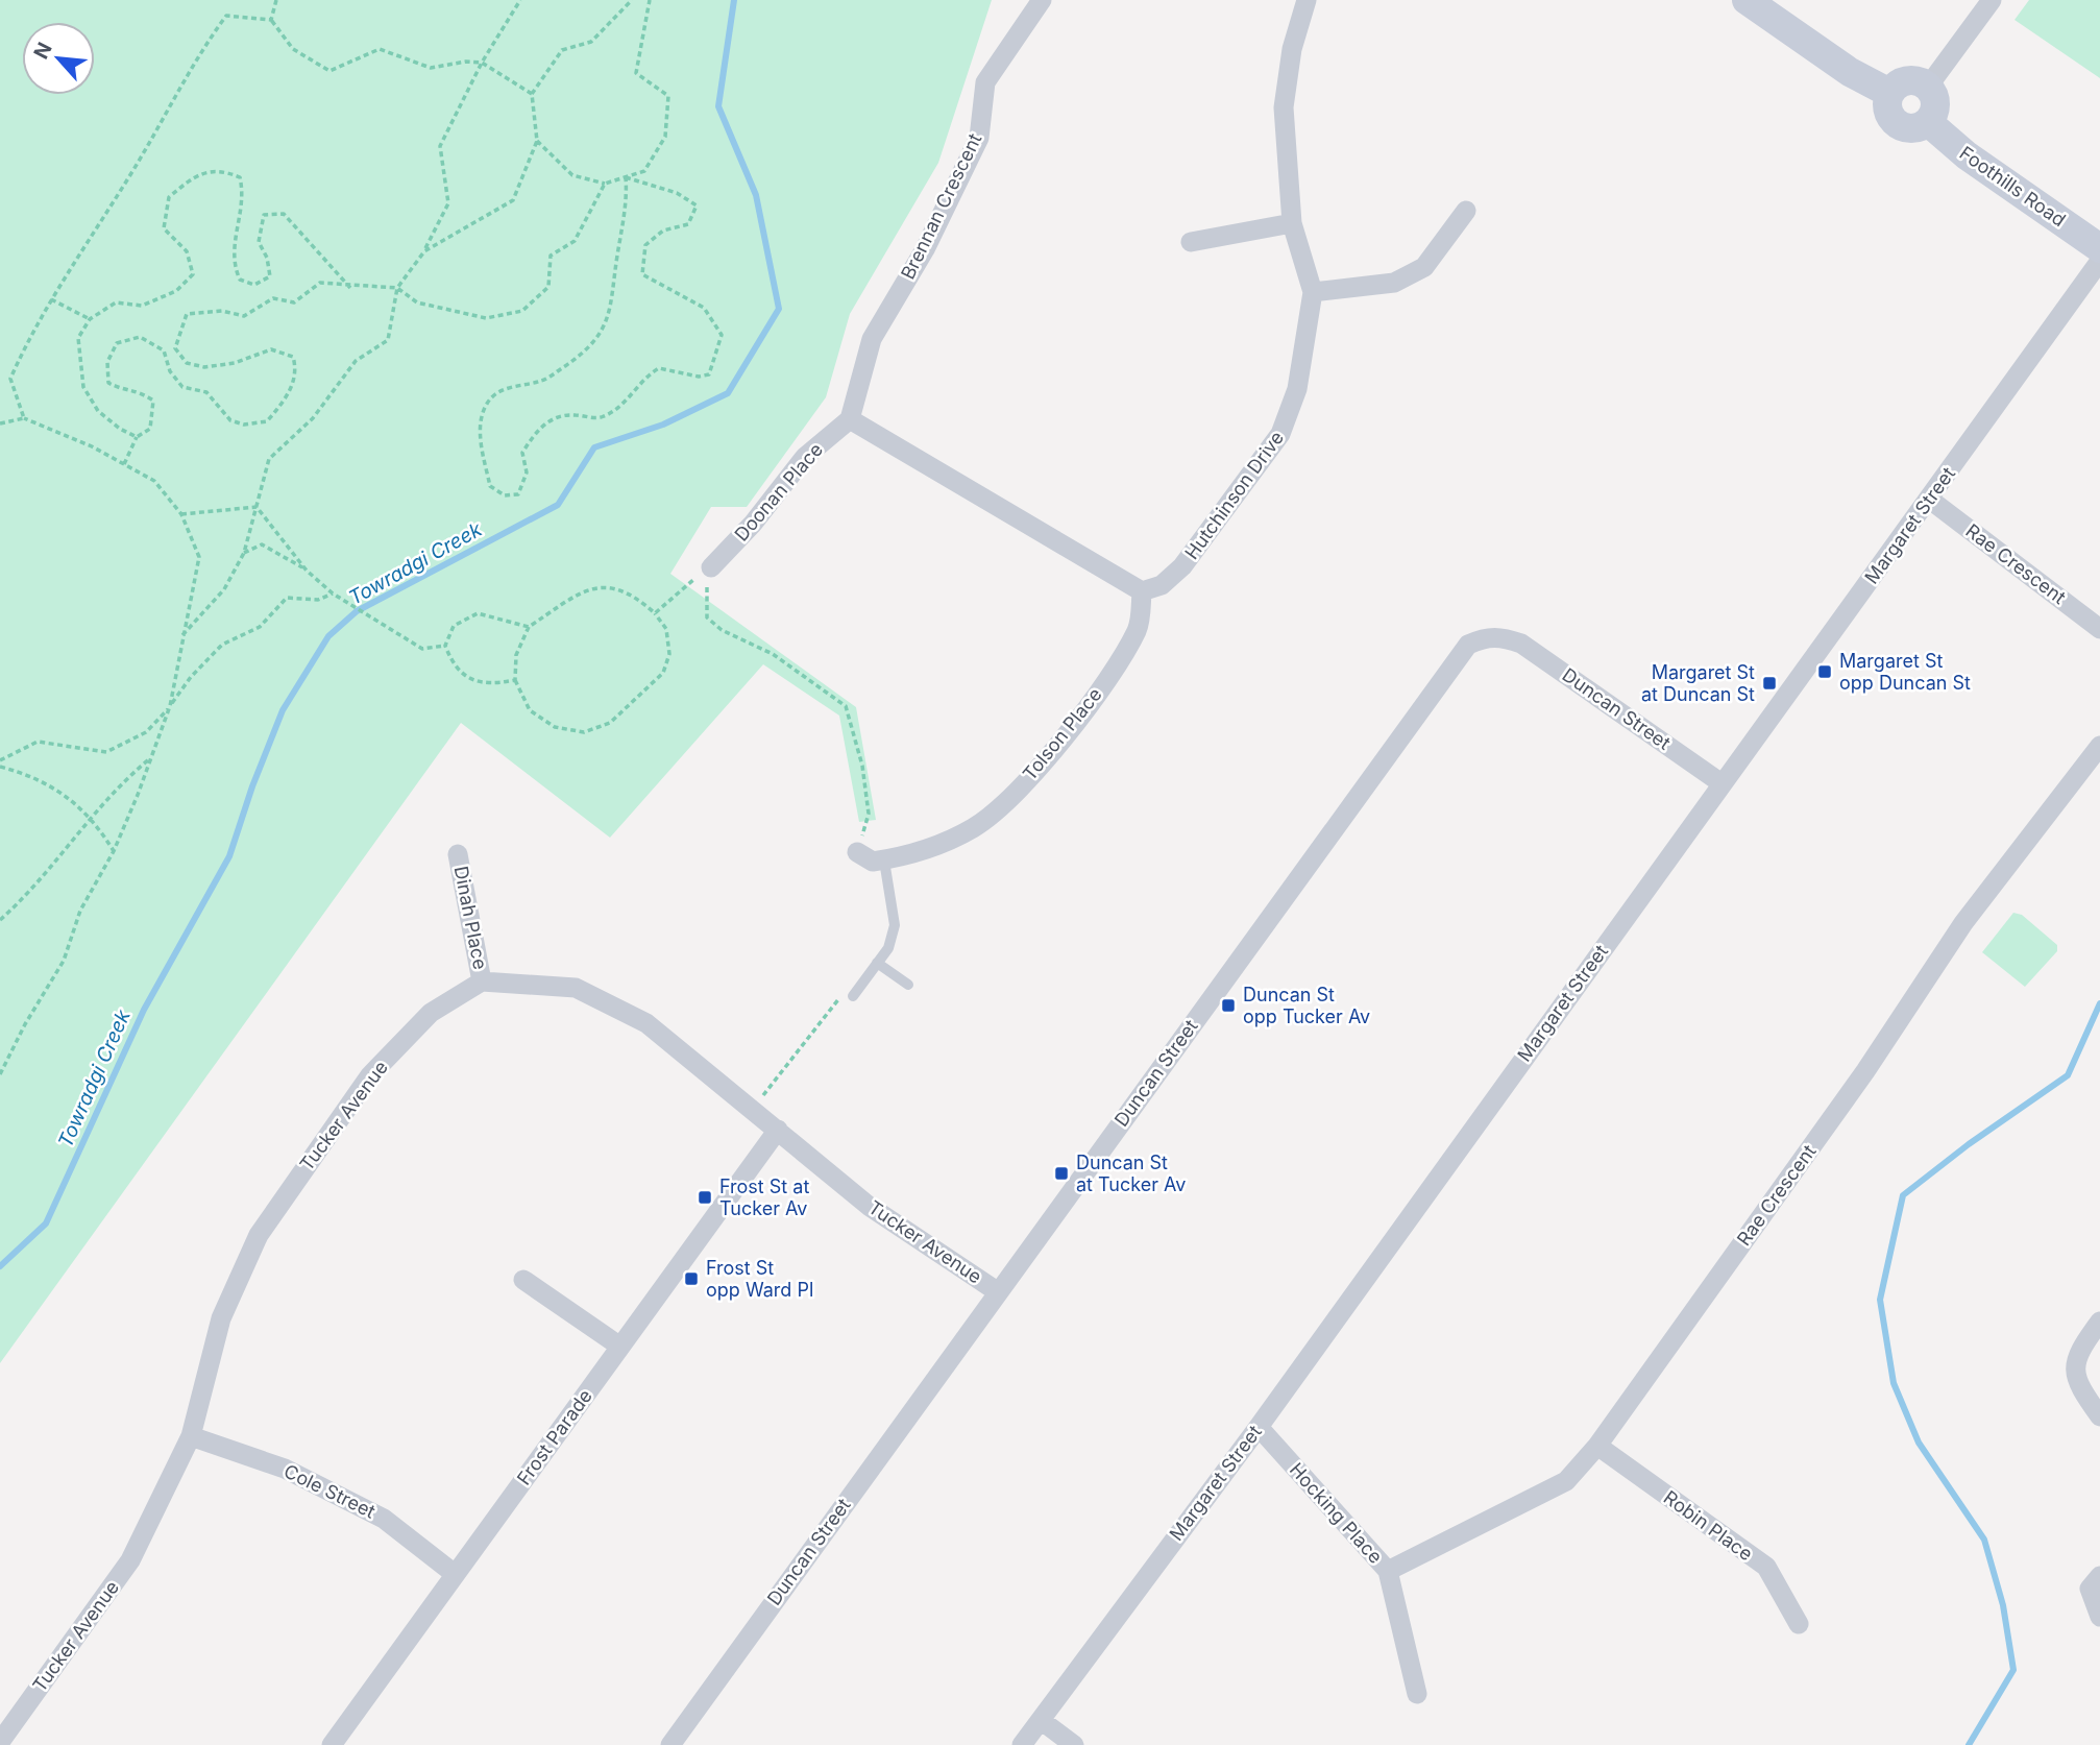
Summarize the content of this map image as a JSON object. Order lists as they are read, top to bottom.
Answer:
{
  "streets": {
    "main road": ["Foothills Road"],
    "street": [
      "Brennan Crescent",
      "Doonan Place",
      "Hutchinson Drive",
      "Margaret Street",
      "Rae Crescent",
      "Duncan Street",
      "Tolson Place",
      "Dinah Place",
      "Tucker Avenue",
      "Frost Parade",
      "Cole Street",
      "Hocking Place",
      "Robin Place"
    ]
  },
  "crossings": [
    ["Brennan Crescent", "Doonan Place"],
    ["Hutchinson Drive", "Tolson Place"],
    ["Margaret Street", "Rae Crescent"],
    ["Margaret Street", "Duncan Street"],
    ["Margaret Street", "Hocking Place"],
    ["Rae Crescent", "Hocking Place"],
    ["Rae Crescent", "Robin Place"],
    ["Duncan Street", "Tucker Avenue"],
    ["Dinah Place", "Tucker Avenue"],
    ["Tucker Avenue", "Frost Parade"],
    ["Tucker Avenue", "Cole Street"],
    ["Frost Parade", "Cole Street"]
  ],
  "water": ["Towradgi Creek"],
  "places": {
    "transit": [
      "Margaret St opp Duncan St",
      "Margaret St at Duncan St",
      "Duncan St opp Tucker Av",
      "Duncan St at Tucker Av",
      "Frost St at Tucker Av",
      "Frost St opp Ward Pl"
    ]
  },
  "north": "top left"
}
